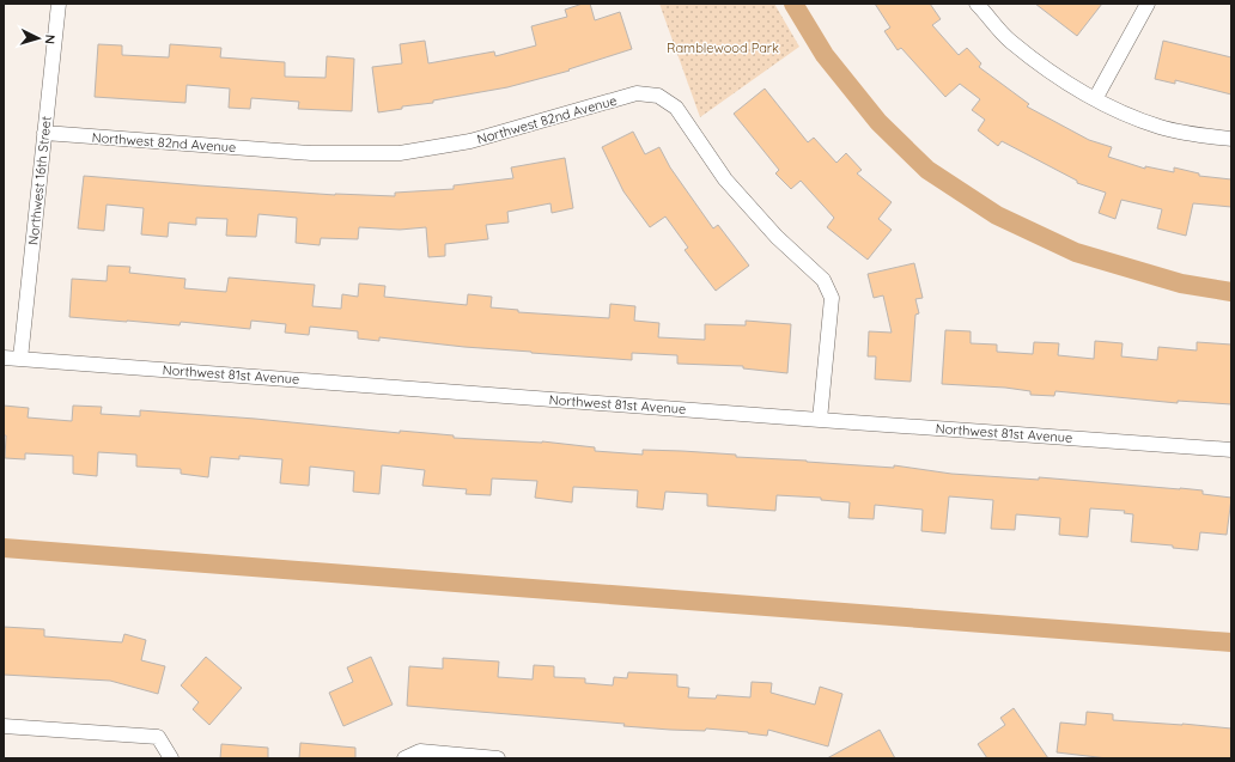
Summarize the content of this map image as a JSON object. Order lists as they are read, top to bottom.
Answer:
{
  "streets": {
    "street": ["Northwest 82nd Avenue", "Northwest 16th Street", "Northwest 81st Avenue"]
  },
  "crossings": [
    ["Northwest 82nd Avenue", "Northwest 16th Street"],
    ["Northwest 82nd Avenue", "Northwest 81st Avenue"],
    ["Northwest 16th Street", "Northwest 81st Avenue"]
  ],
  "parks": ["Ramblewood Park"],
  "north": "right"
}
